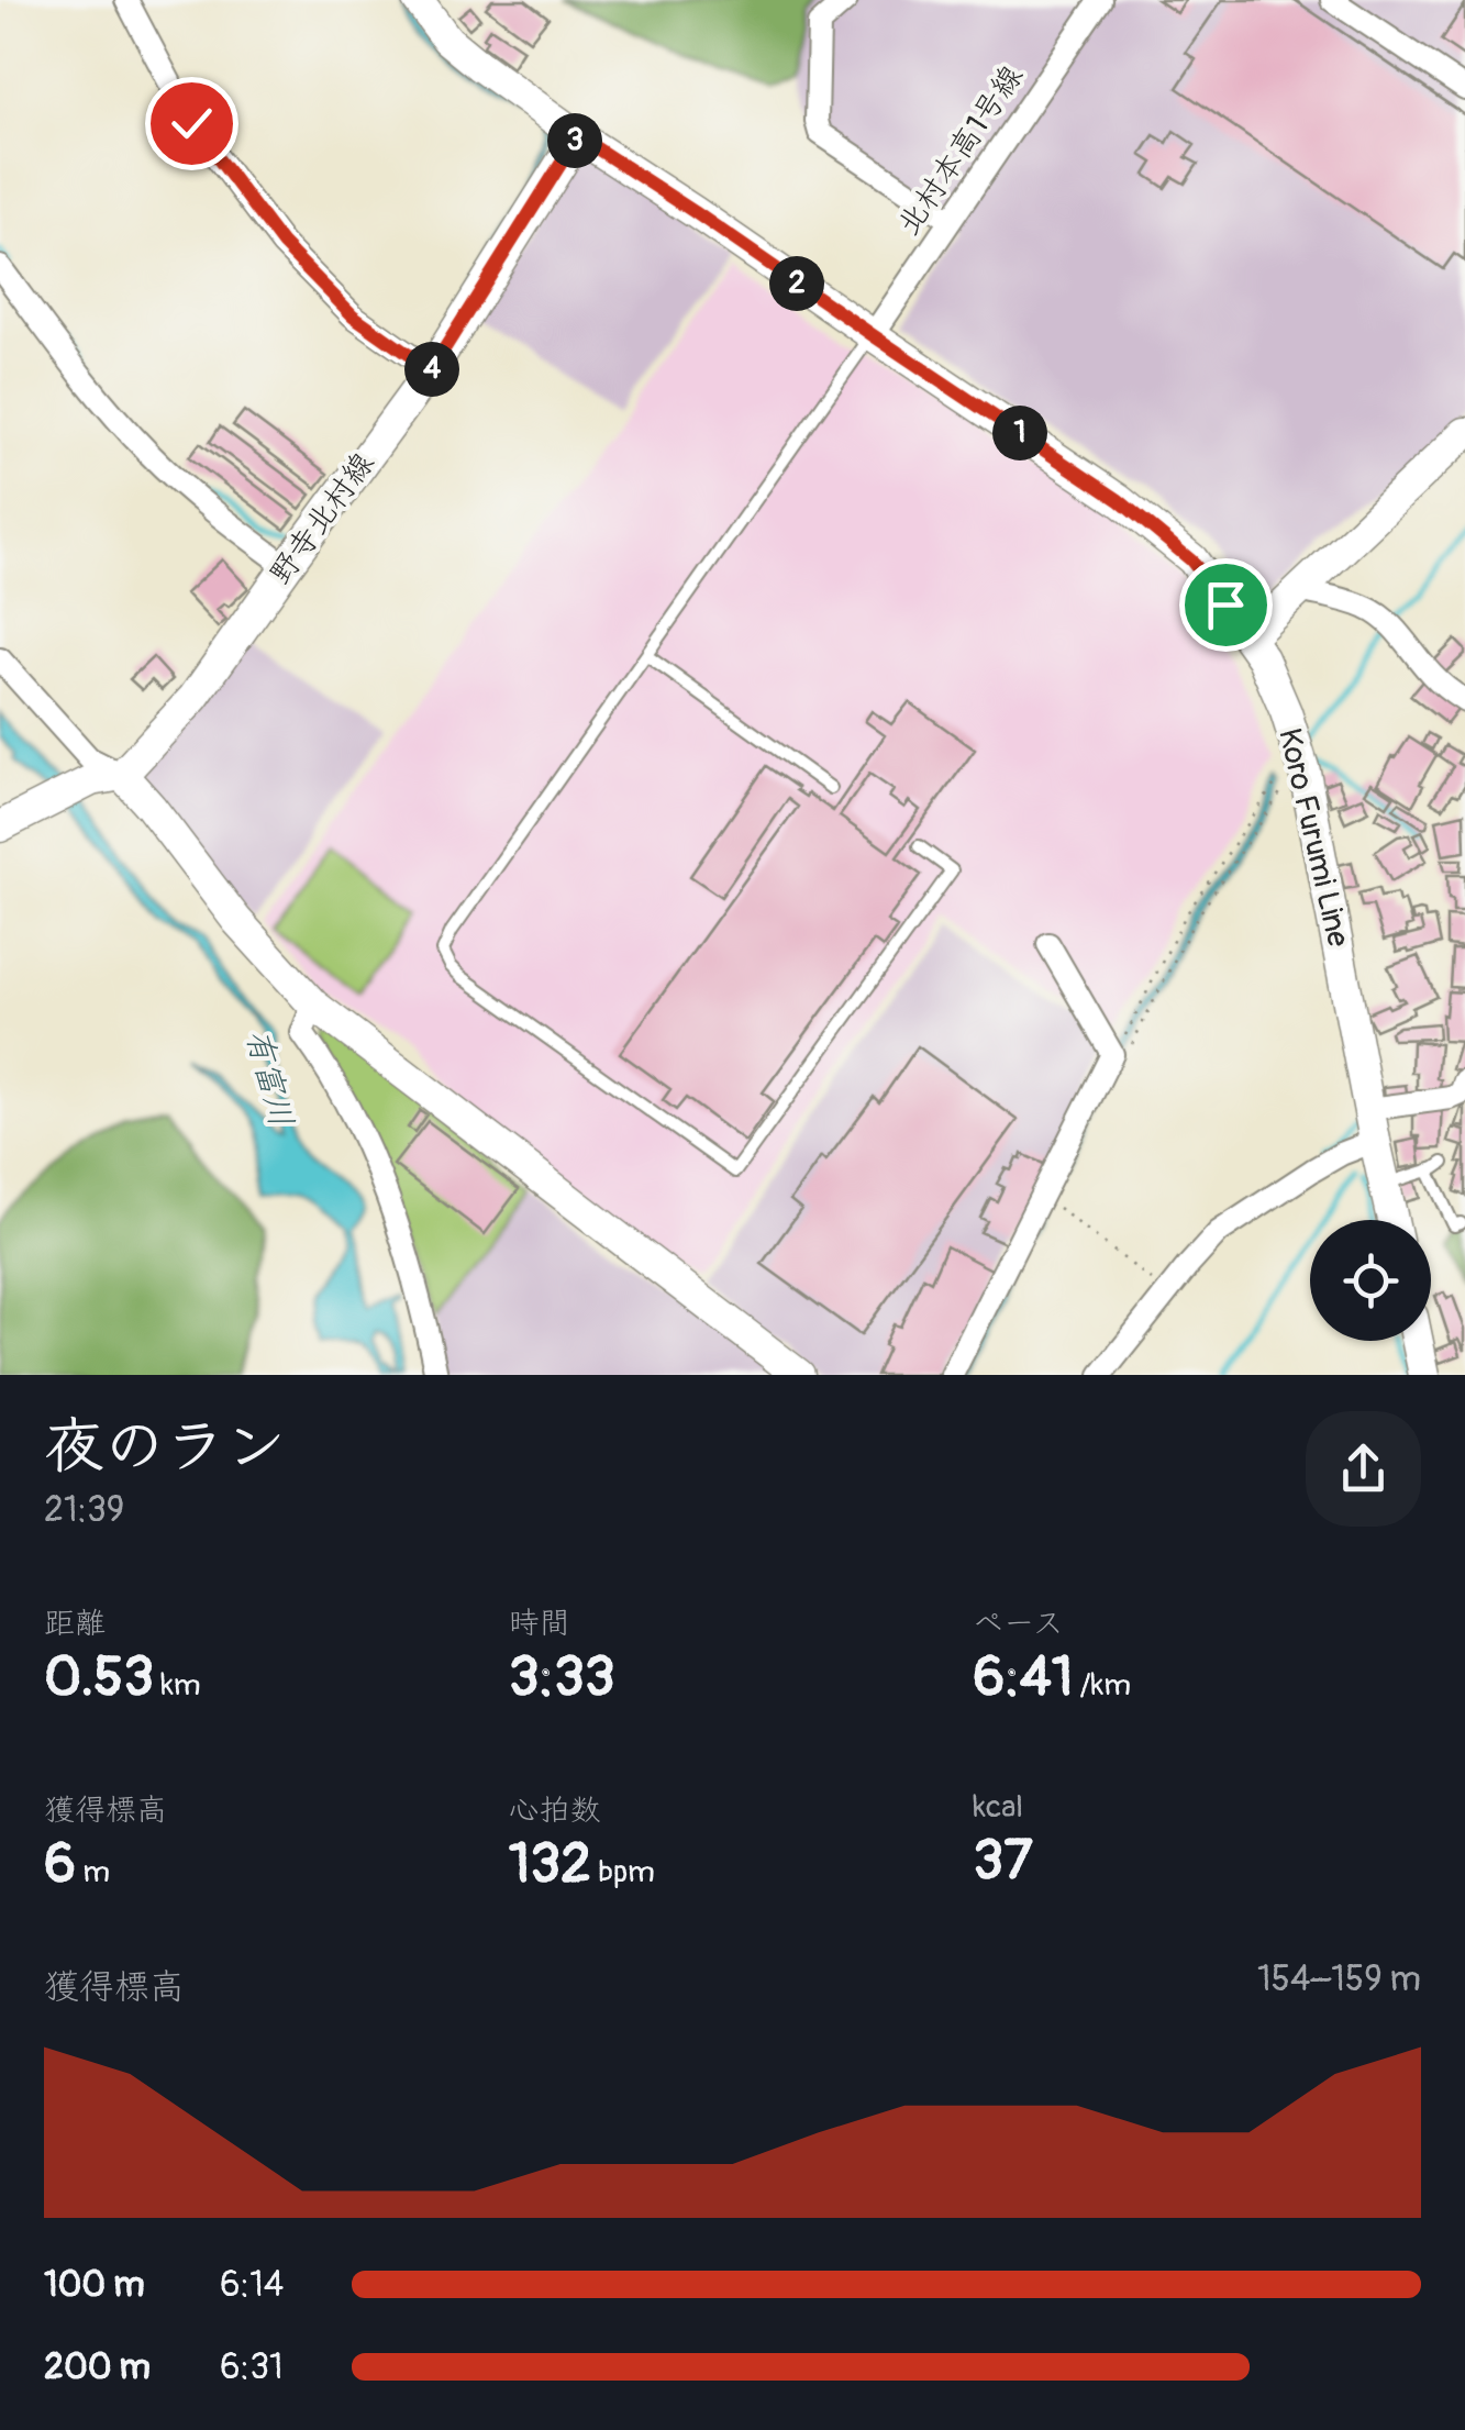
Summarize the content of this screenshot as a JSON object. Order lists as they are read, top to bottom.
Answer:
{
  "streets": {
    "street": ["北村本高1号線", "野寺北村線", "Koro Furumi Line"]
  },
  "crossings": [
    ["北村本高1号線", "Koro Furumi Line"],
    ["野寺北村線", "Koro Furumi Line"]
  ],
  "water": ["有富川"],
  "page": {
    "pins": [
      "3",
      "2",
      "4",
      "1"
    ],
    "heading": ["夜のラン", "21:39"],
    "stats": [
      ["距離", "0.53 km"],
      ["時間", "3:33"],
      ["ペース", "6:41 /km"],
      ["獲得標高", "6 m"],
      ["心拍数", "132 bpm"],
      ["kcal", "37"]
    ],
    "chart": ["獲得標高", "154–159 m"],
    "list": [
      {
        "name": "100 m",
        "note": "6:14"
      },
      {
        "name": "200 m",
        "note": "6:31"
      }
    ]
  }
}
